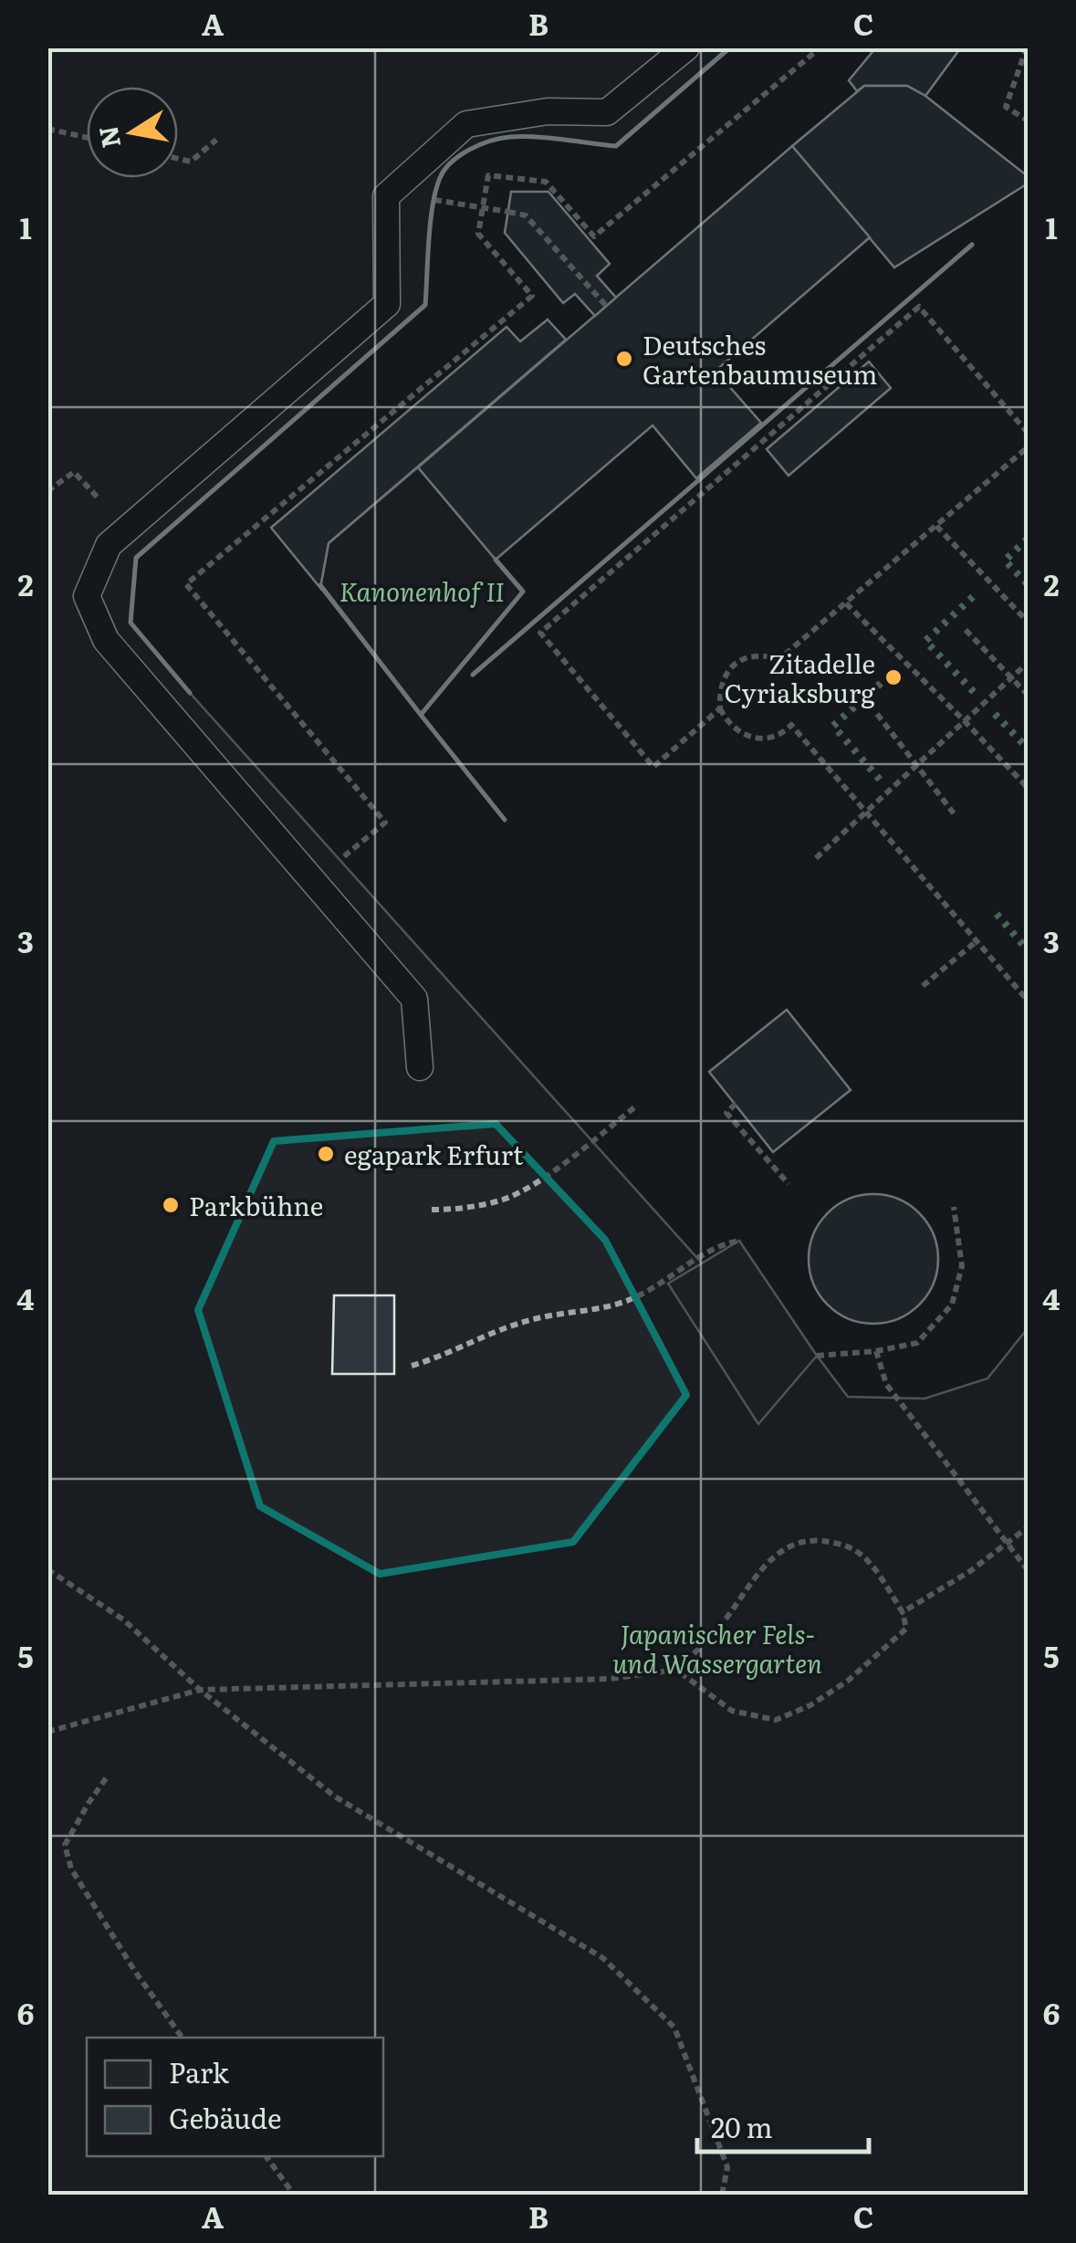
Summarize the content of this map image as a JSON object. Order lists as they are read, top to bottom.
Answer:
{
  "parks": ["Kanonenhof II", "Japanischer Fels- und Wassergarten"],
  "places": [
    "Deutsches Gartenbaumuseum",
    "Zitadelle Cyriaksburg",
    "egapark Erfurt",
    "Parkbühne"
  ],
  "legend": ["Park", "Gebäude"],
  "scale_bar": "20 m",
  "north": "left",
  "grid": {
    "columns": ["A", "B", "C"],
    "rows": [
      "1",
      "2",
      "3",
      "4",
      "5",
      "6"
    ]
  }
}
